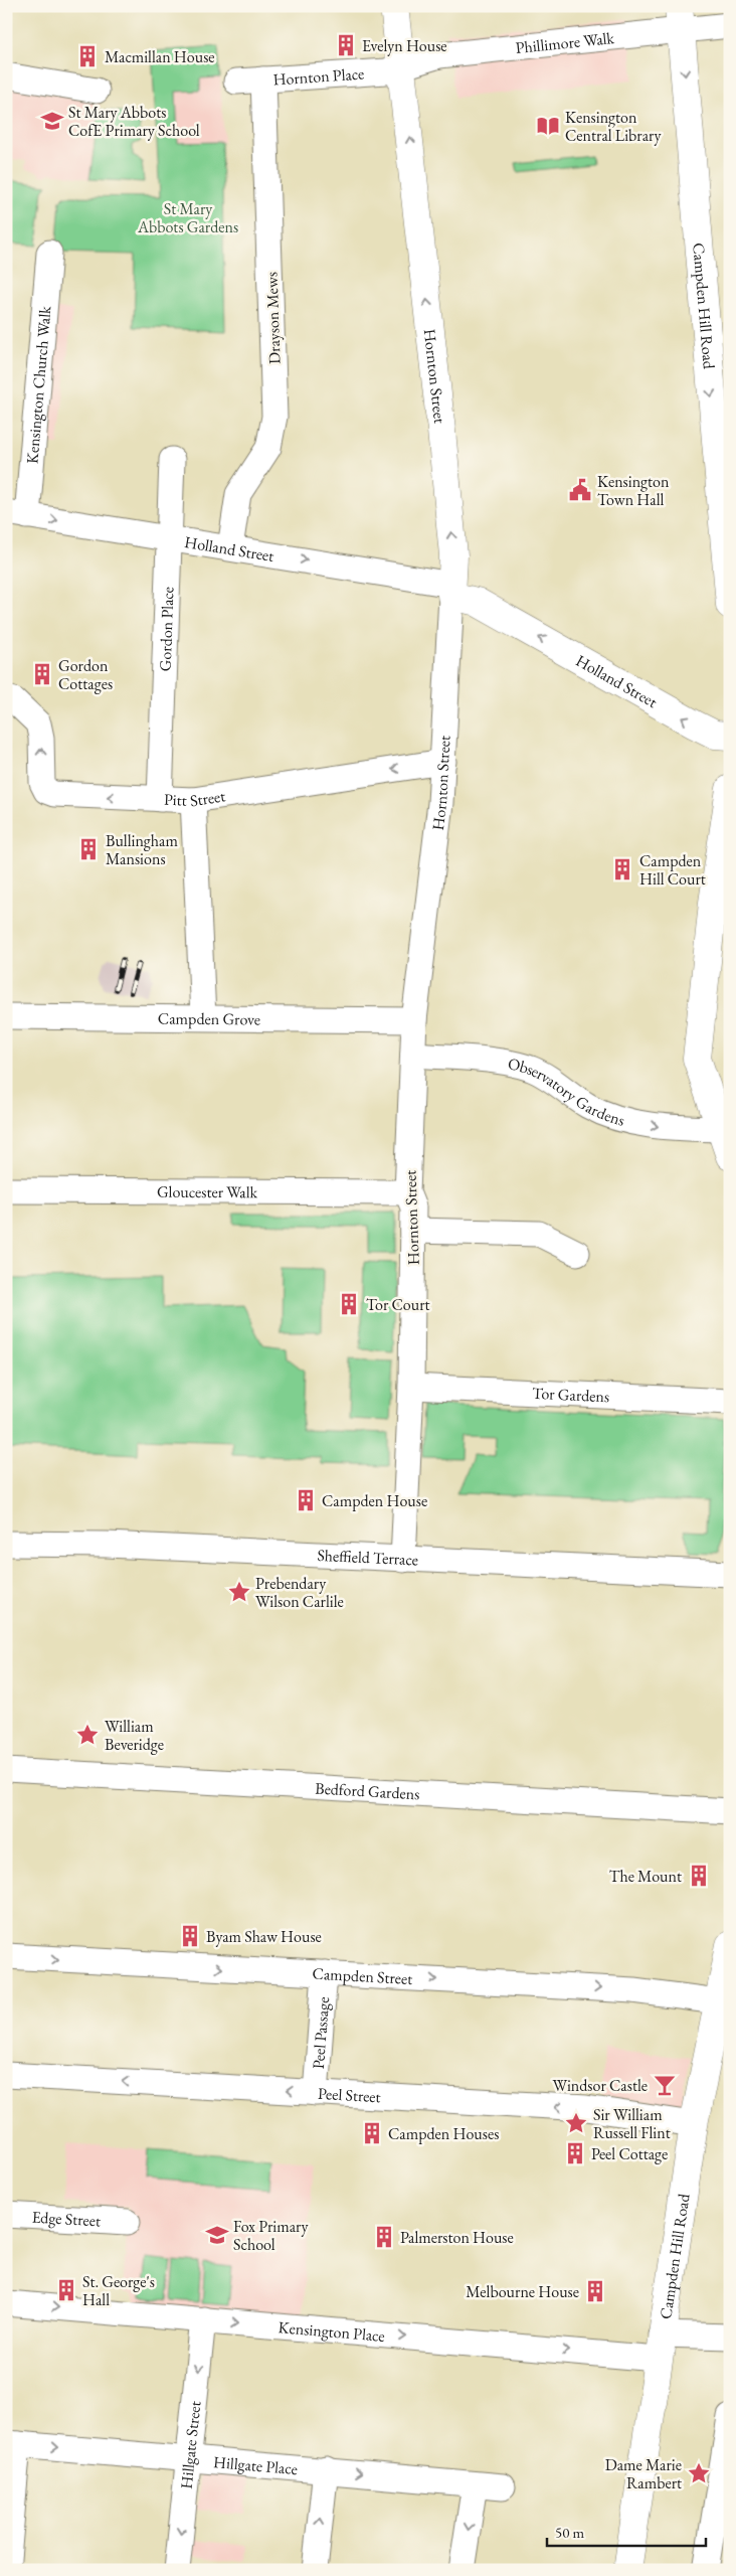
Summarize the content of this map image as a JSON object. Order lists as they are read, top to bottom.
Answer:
{
  "streets": {
    "street": [
      "Phillimore Walk",
      "Hornton Place",
      "Campden Hill Road",
      "Drayson Mews",
      "Hornton Street",
      "Kensington Church Walk",
      "Holland Street",
      "Gordon Place",
      "Pitt Street",
      "Campden Grove",
      "Observatory Gardens",
      "Gloucester Walk",
      "Tor Gardens",
      "Sheffield Terrace",
      "Bedford Gardens",
      "Campden Street",
      "Peel Passage",
      "Peel Street",
      "Edge Street",
      "Kensington Place",
      "Hillgate Street",
      "Hillgate Place"
    ]
  },
  "crossings": [
    ["Phillimore Walk", "Hornton Place"],
    ["Phillimore Walk", "Campden Hill Road"],
    ["Phillimore Walk", "Hornton Street"],
    ["Hornton Place", "Drayson Mews"],
    ["Hornton Place", "Hornton Street"],
    ["Campden Hill Road", "Campden Street"],
    ["Campden Hill Road", "Peel Street"],
    ["Campden Hill Road", "Kensington Place"],
    ["Drayson Mews", "Holland Street"],
    ["Hornton Street", "Holland Street"],
    ["Hornton Street", "Pitt Street"],
    ["Hornton Street", "Campden Grove"],
    ["Hornton Street", "Observatory Gardens"],
    ["Hornton Street", "Gloucester Walk"],
    ["Hornton Street", "Tor Gardens"],
    ["Hornton Street", "Sheffield Terrace"],
    ["Kensington Church Walk", "Holland Street"],
    ["Holland Street", "Gordon Place"],
    ["Gordon Place", "Pitt Street"],
    ["Campden Street", "Peel Passage"],
    ["Peel Passage", "Peel Street"],
    ["Kensington Place", "Hillgate Street"],
    ["Hillgate Street", "Hillgate Place"]
  ],
  "one_way": [
    "Campden Hill Road",
    "Pitt Street",
    "Campden Street",
    "Peel Street",
    "Kensington Place",
    "Hillgate Place"
  ],
  "parks": ["St Mary Abbots Gardens"],
  "places": {
    "building": [
      "Evelyn House",
      "Macmillan House",
      "Gordon Cottages",
      "Bullingham Mansions",
      "Campden Hill Court",
      "Tor Court",
      "Campden House",
      "The Mount",
      "Byam Shaw House",
      "Campden Houses",
      "Peel Cottage",
      "Palmerston House",
      "St. George's Hall",
      "Melbourne House"
    ],
    "school or university": ["St Mary Abbots CofE Primary School", "Fox Primary School"],
    "library": ["Kensington Central Library"],
    "public building": ["Kensington Town Hall"],
    "place": [
      "Prebendary Wilson Carlile",
      "William Beveridge",
      "Sir William Russell Flint",
      "Dame Marie Rambert"
    ],
    "bar": ["Windsor Castle"]
  },
  "scale_bar": "50 m"
}
